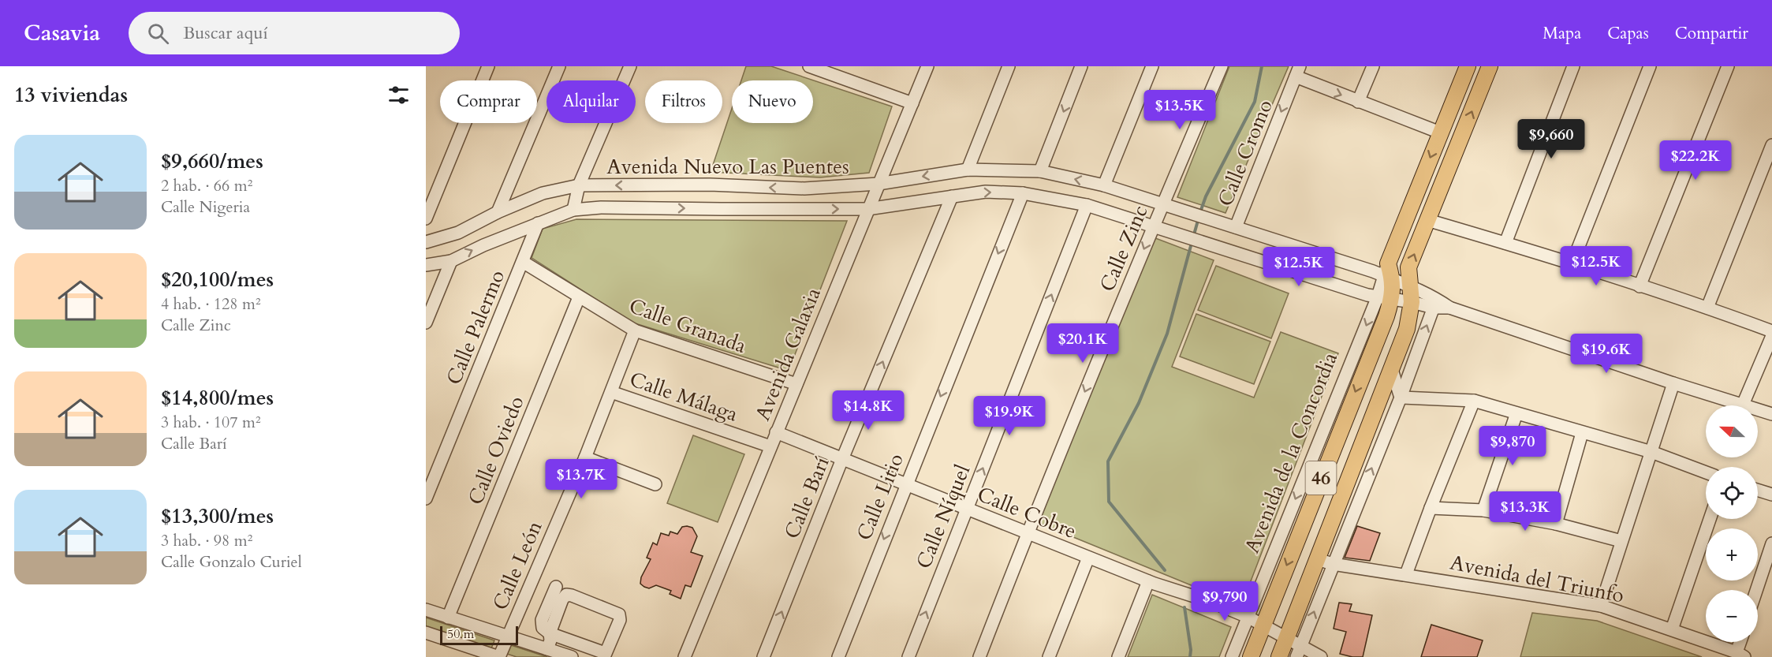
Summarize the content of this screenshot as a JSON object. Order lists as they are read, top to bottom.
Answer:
{
  "streets": {
    "main road": ["Avenida de la Concordia", "46"],
    "street": [
      "Calle Cromo",
      "Avenida Nuevo Las Puentes",
      "Calle Zinc",
      "Calle Granada",
      "Calle Palermo",
      "Avenida Galaxia",
      "Calle Málaga",
      "Calle Oviedo",
      "Calle Litio",
      "Calle Barí",
      "Calle Cobre",
      "Calle Níquel",
      "Calle León",
      "Avenida del Triunfo"
    ]
  },
  "crossings": [
    ["Calle Cromo", "Avenida Nuevo Las Puentes"],
    ["Avenida Nuevo Las Puentes", "Calle Zinc"],
    ["Avenida Nuevo Las Puentes", "Calle Palermo"],
    ["Avenida Nuevo Las Puentes", "Avenida Galaxia"],
    ["Avenida Nuevo Las Puentes", "Avenida de la Concordia"],
    ["Avenida Nuevo Las Puentes", "46"],
    ["Avenida Nuevo Las Puentes", "Calle Litio"],
    ["Avenida Nuevo Las Puentes", "Calle Barí"],
    ["Avenida Nuevo Las Puentes", "Calle Níquel"],
    ["Calle Zinc", "Calle Cobre"],
    ["Calle Granada", "Calle Palermo"],
    ["Calle Granada", "Avenida Galaxia"],
    ["Calle Granada", "Calle Oviedo"],
    ["Calle Granada", "Calle León"],
    ["Avenida Galaxia", "Calle Málaga"],
    ["Avenida Galaxia", "Calle Cobre"],
    ["Calle Málaga", "Calle León"],
    ["Avenida de la Concordia", "Calle Cobre"],
    ["46", "Calle Cobre"],
    ["46", "Avenida del Triunfo"],
    ["Calle Litio", "Calle Cobre"],
    ["Calle Barí", "Calle Cobre"],
    ["Calle Cobre", "Calle Níquel"]
  ],
  "one_way": [
    "Calle Cromo",
    "Calle Zinc",
    "Calle Litio",
    "Calle Barí",
    "Calle Níquel"
  ],
  "scale_bar": "50 m",
  "north": "left",
  "page": {
    "header": "Casavia",
    "search": "Buscar aquí",
    "nav": ["Mapa", "Capas", "Compartir"],
    "heading": "13 viviendas",
    "chip": [
      "Comprar",
      "Alquilar",
      "Filtros",
      "Nuevo"
    ],
    "price": [
      "$13.5K",
      "$9,660",
      "$22.2K",
      "$12.5K",
      "$12.5K",
      "$20.1K",
      "$19.6K",
      "$14.8K",
      "$19.9K",
      "$9,870",
      "$13.7K",
      "$13.3K",
      "$9,790"
    ],
    "list": [
      {
        "name": "$9,660/mes",
        "note": "2 hab. · 66 m² · Calle Nigeria"
      },
      {
        "name": "$20,100/mes",
        "note": "4 hab. · 128 m² · Calle Zinc"
      },
      {
        "name": "$14,800/mes",
        "note": "3 hab. · 107 m² · Calle Barí"
      },
      {
        "name": "$13,300/mes",
        "note": "3 hab. · 98 m² · Calle Gonzalo Curiel"
      }
    ],
    "map_buttons": ["+", "−"],
    "scale": "50 m"
  }
}
